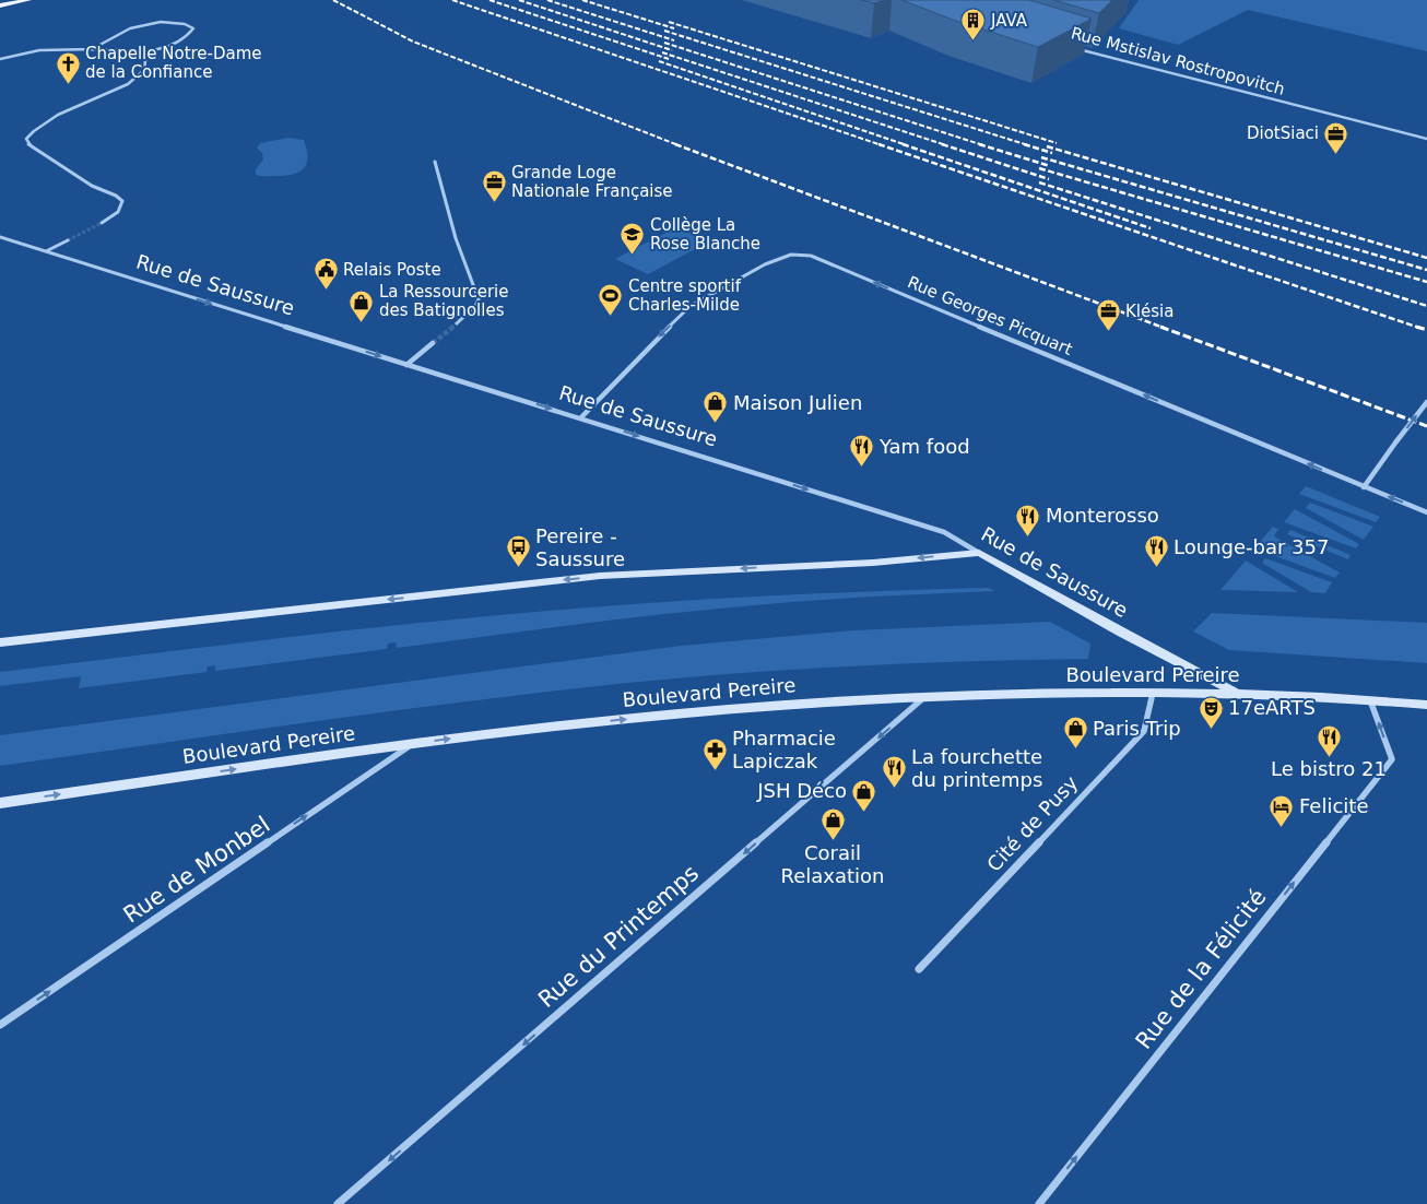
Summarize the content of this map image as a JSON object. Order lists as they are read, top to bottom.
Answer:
{
  "streets": {
    "main road": ["Rue de Saussure", "Boulevard Pereire"],
    "street": [
      "Rue Mstislav Rostropovitch",
      "Rue Georges Picquart",
      "Cité de Pusy",
      "Rue de Monbel",
      "Rue du Printemps",
      "Rue de la Félicité"
    ]
  },
  "crossings": [
    ["Rue de Saussure", "Rue Georges Picquart"],
    ["Rue de Saussure", "Boulevard Pereire"],
    ["Boulevard Pereire", "Cité de Pusy"],
    ["Boulevard Pereire", "Rue de Monbel"],
    ["Boulevard Pereire", "Rue du Printemps"],
    ["Boulevard Pereire", "Rue de la Félicité"]
  ],
  "one_way": [
    "Rue de Saussure",
    "Rue Georges Picquart",
    "Boulevard Pereire",
    "Rue de Monbel",
    "Rue du Printemps",
    "Rue de la Félicité"
  ],
  "places": {
    "building": ["JAVA"],
    "church": ["Chapelle Notre-Dame de la Confiance"],
    "office": ["DiotSiaci", "Grande Loge Nationale Française", "Klésia"],
    "school or university": ["Collège La Rose Blanche"],
    "public building": ["Relais Poste"],
    "sports": ["Centre sportif Charles-Milde"],
    "shop": [
      "La Ressourcerie des Batignolles",
      "Maison Julien",
      "Paris Trip",
      "JSH Déco",
      "Corail Relaxation"
    ],
    "restaurant": [
      "Yam food",
      "Monterosso",
      "Lounge-bar 357",
      "Le bistro 21",
      "La fourchette du printemps"
    ],
    "bus stop": ["Pereire - Saussure"],
    "theatre": ["17eARTS"],
    "pharmacy": ["Pharmacie Lapiczak"],
    "hotel": ["Felicite"]
  }
}
